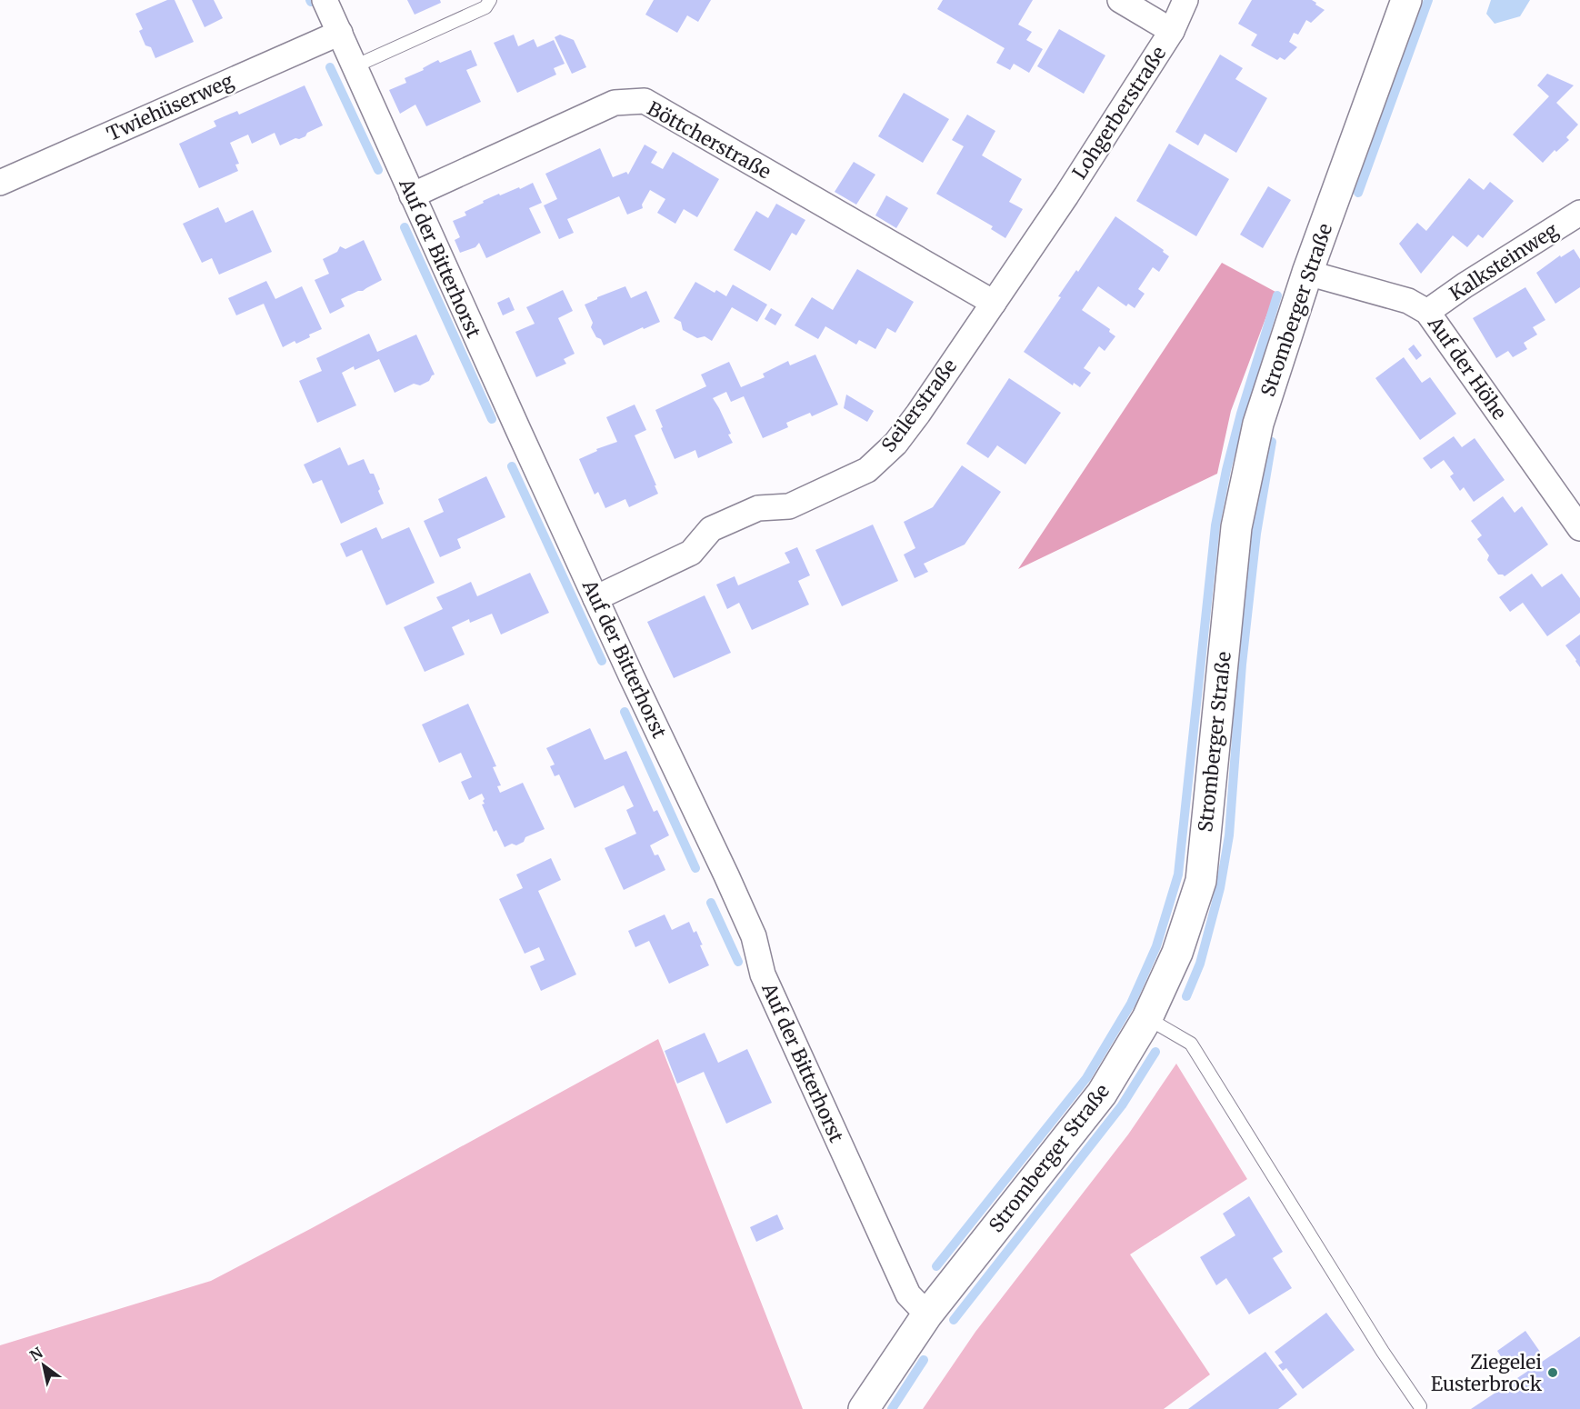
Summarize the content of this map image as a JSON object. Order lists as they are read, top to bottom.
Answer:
{
  "streets": {
    "main road": ["Stromberger Straße"],
    "street": [
      "Twiehüserweg",
      "Lohgerberstraße",
      "Böttcherstraße",
      "Auf der Bitterhorst",
      "Kalksteinweg",
      "Auf der Höhe",
      "Seilerstraße"
    ]
  },
  "crossings": [
    ["Twiehüserweg", "Auf der Bitterhorst"],
    ["Lohgerberstraße", "Seilerstraße"],
    ["Böttcherstraße", "Auf der Bitterhorst"],
    ["Böttcherstraße", "Seilerstraße"],
    ["Auf der Bitterhorst", "Stromberger Straße"],
    ["Auf der Bitterhorst", "Seilerstraße"],
    ["Kalksteinweg", "Auf der Höhe"],
    ["Stromberger Straße", "Auf der Höhe"]
  ],
  "places": ["Ziegelei Eusterbrock"],
  "north": "top left"
}
